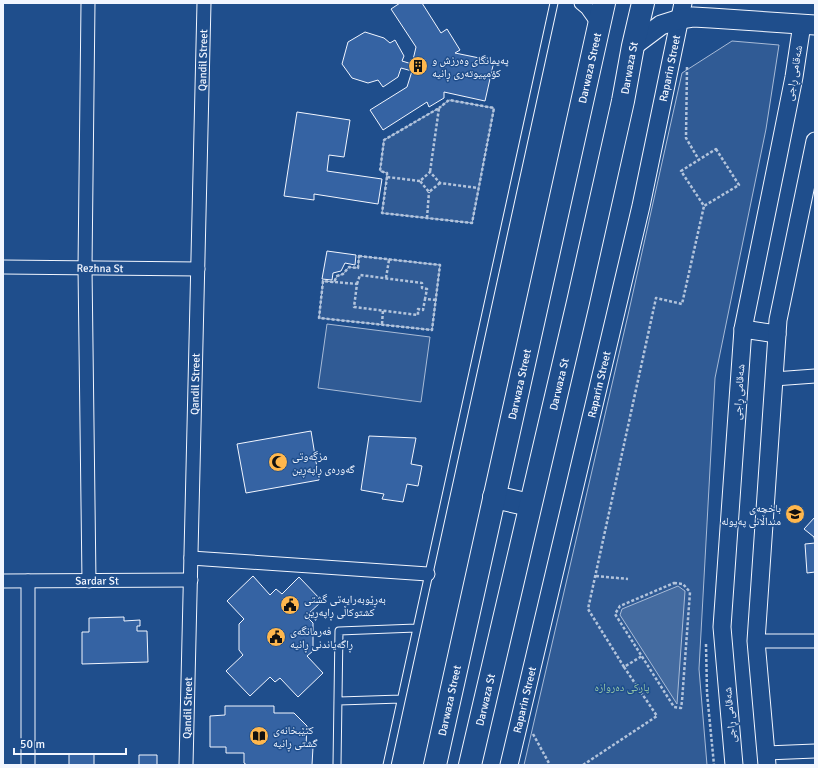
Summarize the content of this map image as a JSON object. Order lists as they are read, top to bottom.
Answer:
{
  "streets": {
    "highway": ["Darwaza Street", "Darwaza St"],
    "main road": ["شەقامی ڕاجی"],
    "street": [
      "Qandil Street",
      "Raparin Street",
      "Rezhna St",
      "Sardar St"
    ]
  },
  "crossings": [
    ["Qandil Street", "Rezhna St"],
    ["Qandil Street", "Sardar St"],
    ["Darwaza St", "شەقامی ڕاجی"],
    ["Raparin Street", "شەقامی ڕاجی"]
  ],
  "parks": ["پارکی دەروازە"],
  "places": {
    "building": ["پەیمانگای وەرزش و کۆمپیوتەری ڕانیە"],
    "mosque": ["مزگەوتی گەورەی ڕاپەڕین"],
    "school or university": ["باخچەی منداڵانی پەپولە"],
    "public building": ["بەڕێوبەرایەتی گشتی کشتوکاڵی ڕاپەڕین", "فەرمانگەی ڕاگەیاندنی ڕانیە"],
    "library": ["کتێبخانەی گشتی ڕانیە"]
  },
  "scale_bar": "50 m"
}
